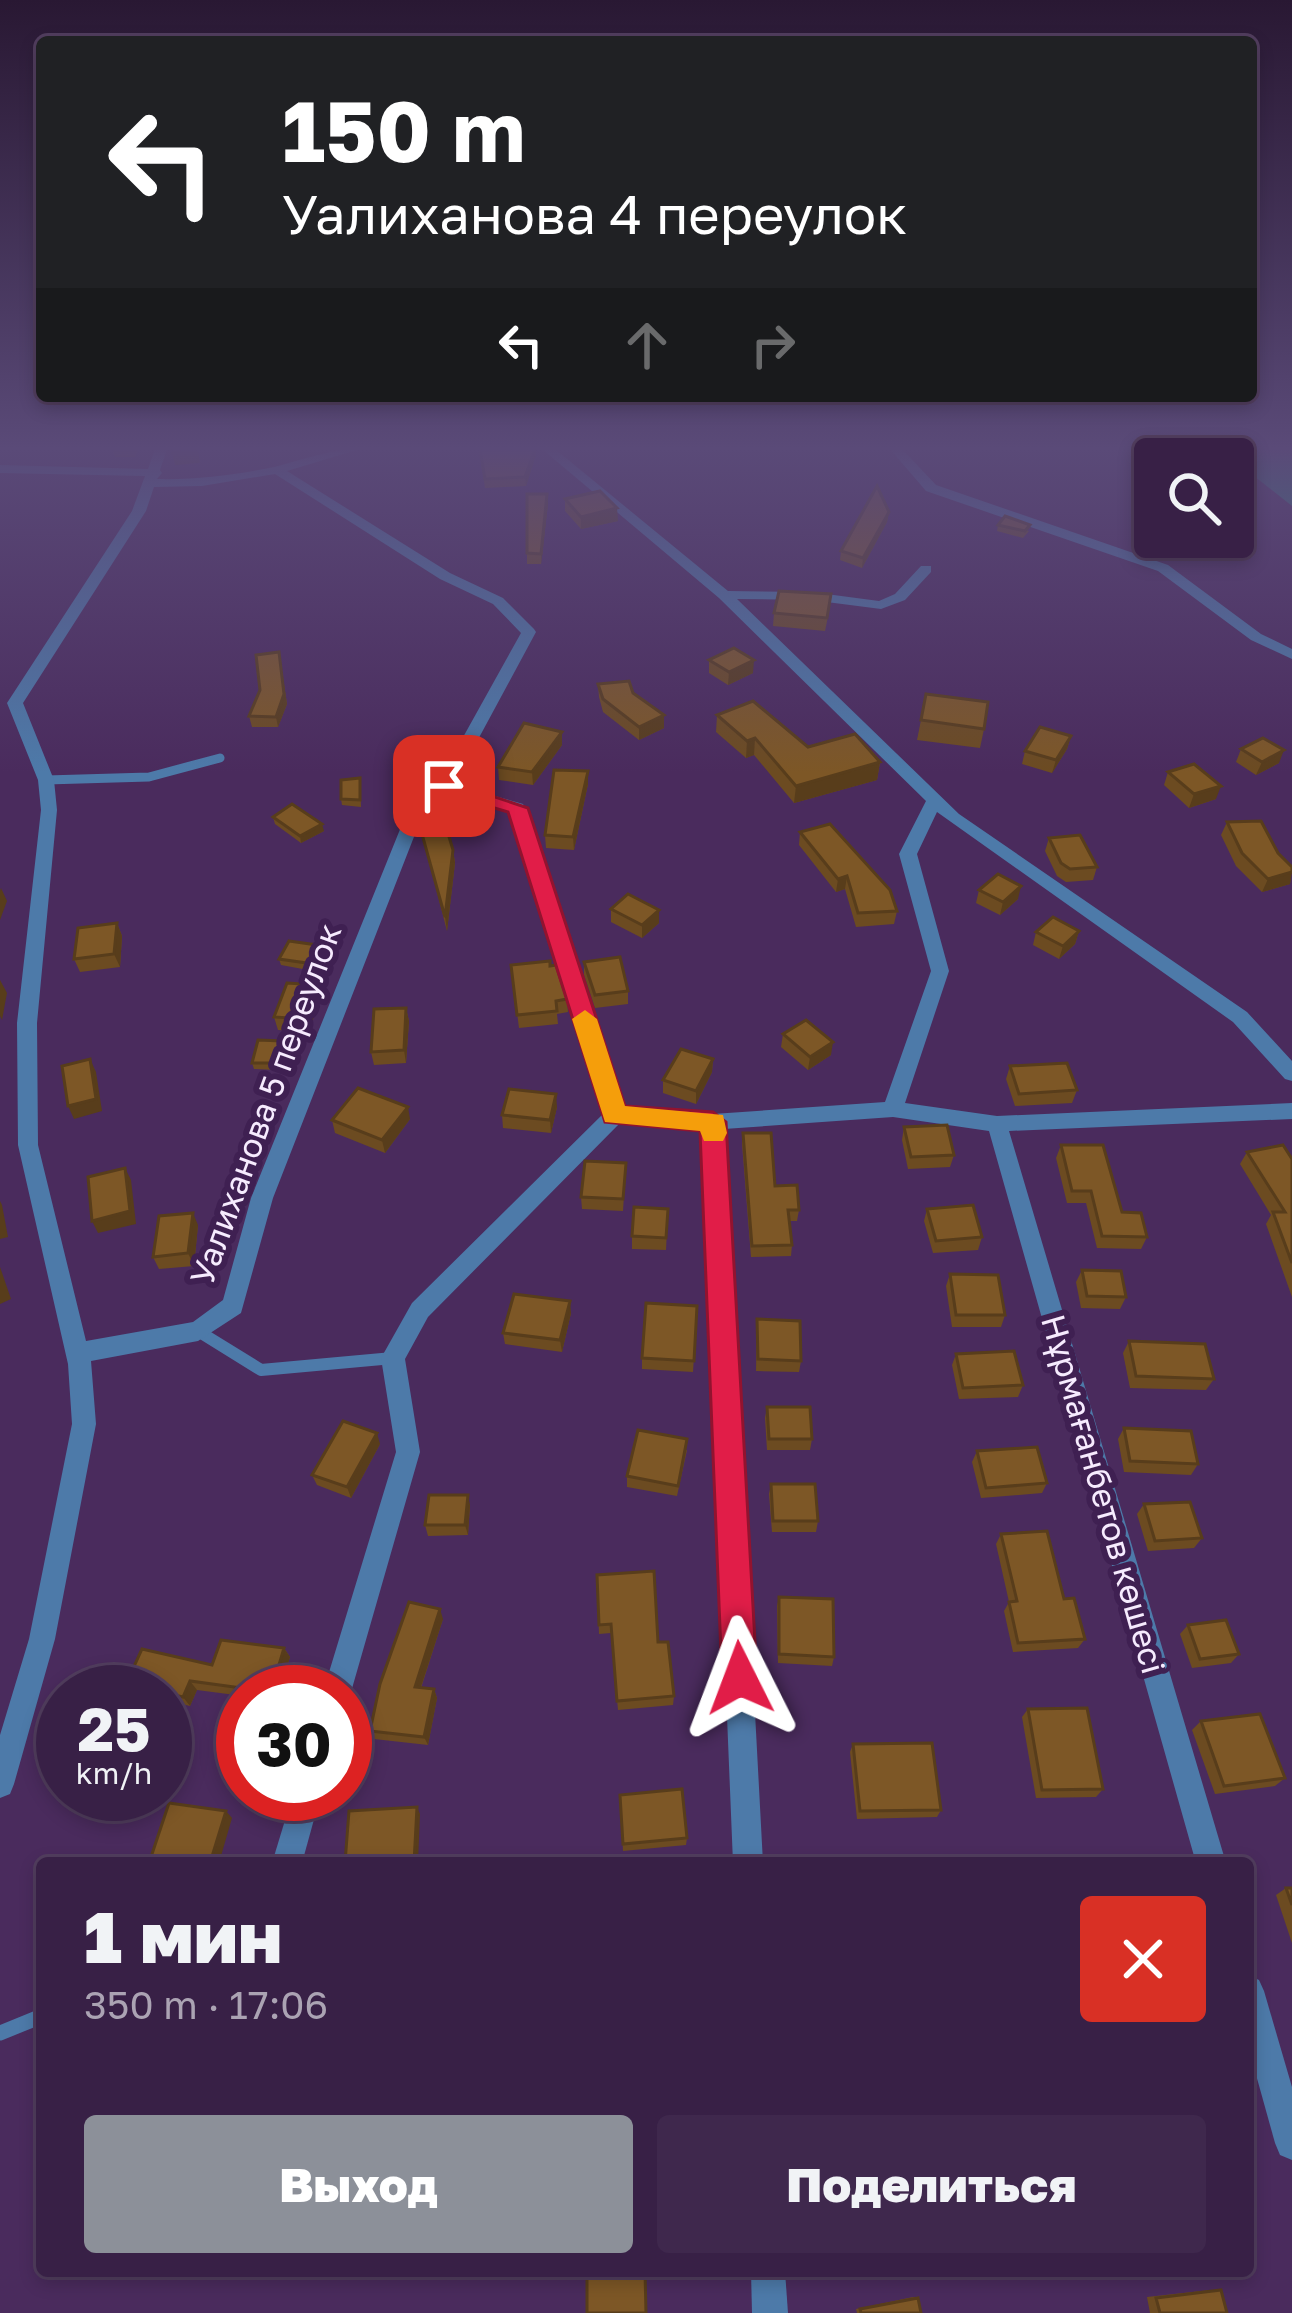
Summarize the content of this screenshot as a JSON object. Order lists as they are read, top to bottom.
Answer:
{
  "streets": {
    "street": ["Уалиханова 5 переулок", "Нұрмағанбетов көшесі"]
  },
  "page": {
    "turn": ["150 m", "Уалиханова 4 переулок"],
    "speed": "25 km/h",
    "limit": "30",
    "heading": ["1 мин", "350 m · 17:06"],
    "buttons": ["Выход", "Поделиться"]
  }
}
